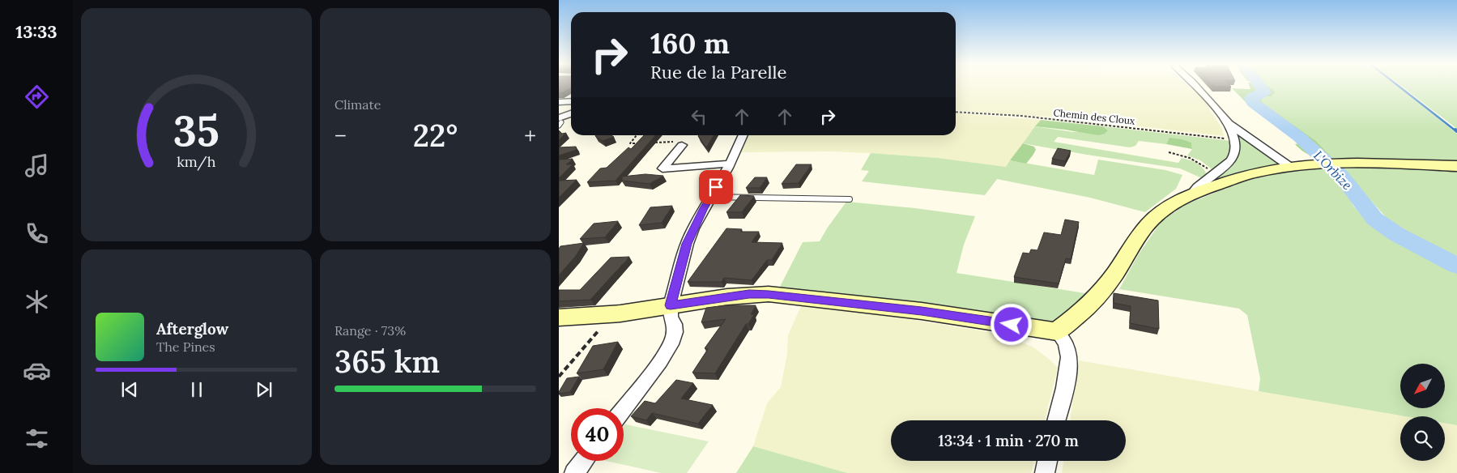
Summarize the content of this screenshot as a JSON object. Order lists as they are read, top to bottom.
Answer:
{
  "streets": {
    "path": ["Chemin des Cloux"]
  },
  "water": ["L'Orbize"],
  "north": "bottom left",
  "page": {
    "tabs": "13:33",
    "tile": [
      "Climate",
      ["Range · 73%", "365 km"]
    ],
    "turn": ["160 m", "Rue de la Parelle"],
    "heat": ["−", "22°", "+"],
    "song": ["Afterglow", "The Pines"],
    "limit": "40",
    "trip": "13:34 · 1 min · 270 m",
    "gauge": ["35", "km/h"]
  }
}
